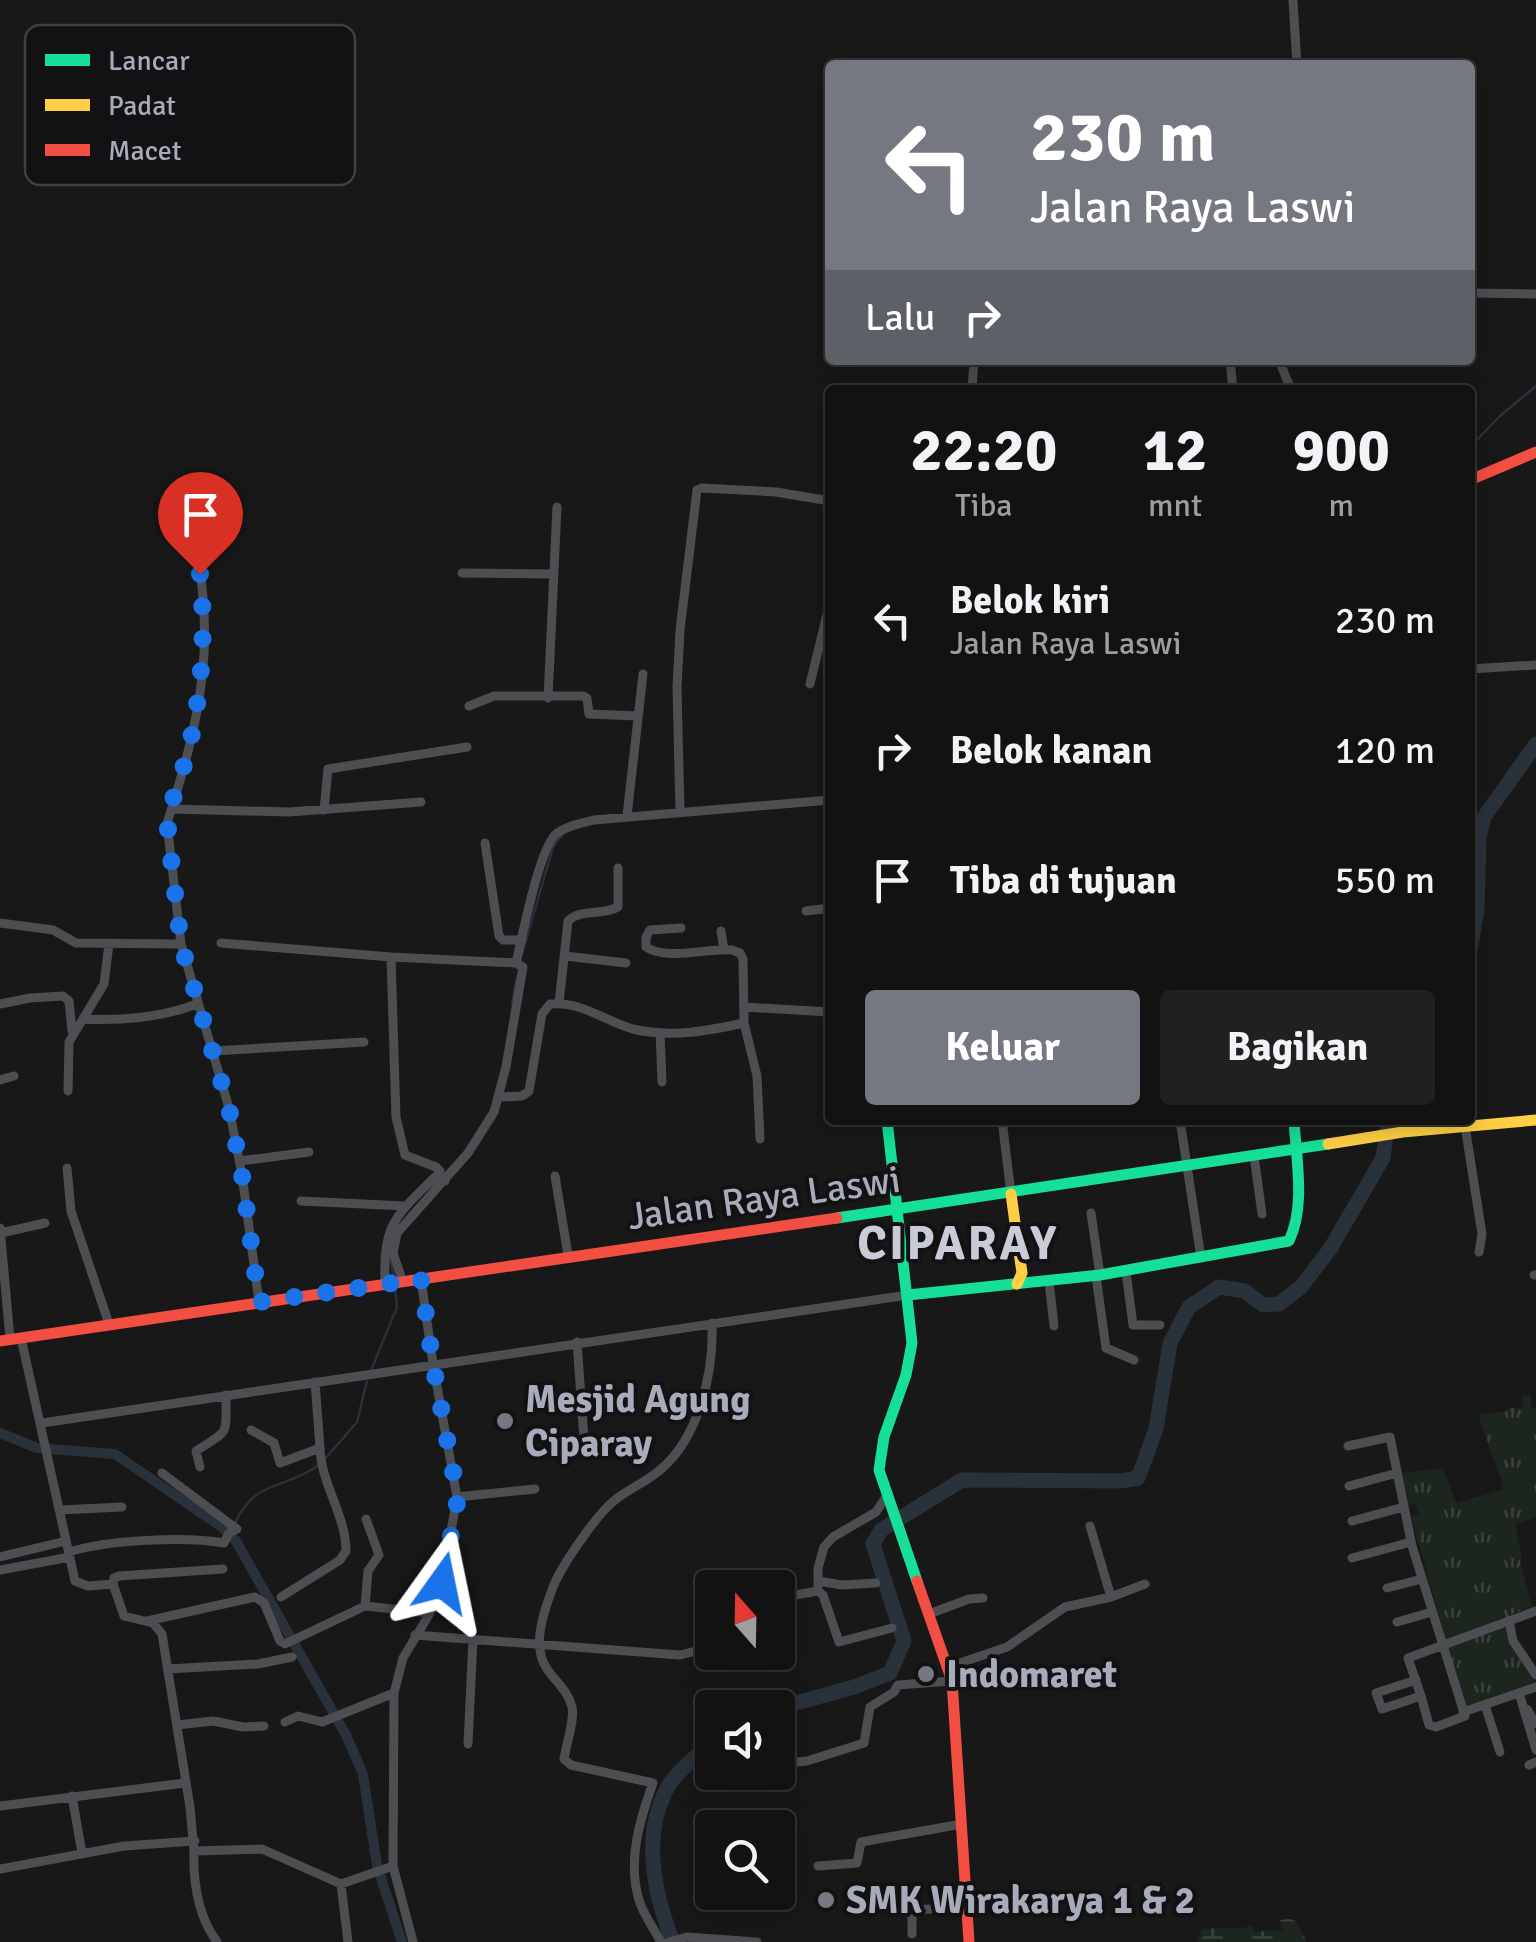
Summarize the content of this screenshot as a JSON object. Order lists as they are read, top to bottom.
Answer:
{
  "streets": {
    "main road": ["Jalan Raya Laswi"]
  },
  "districts": ["CIPARAY"],
  "places": ["Mesjid Agung Ciparay", "Indomaret", "SMK Wirakarya 1 & 2"],
  "legend": ["Lancar", "Padat", "Macet"],
  "north": "top",
  "page": {
    "turn": ["230 m", "Jalan Raya Laswi"],
    "then": "Lalu",
    "eta": [
      "22:20",
      "Tiba",
      "12",
      "mnt",
      "900",
      "m"
    ],
    "list": [
      {
        "name": "Belok kiri",
        "note": "Jalan Raya Laswi",
        "value": "230 m"
      },
      {
        "name": "Belok kanan",
        "value": "120 m"
      },
      {
        "name": "Tiba di tujuan",
        "value": "550 m"
      }
    ],
    "buttons": ["Keluar", "Bagikan"]
  }
}
